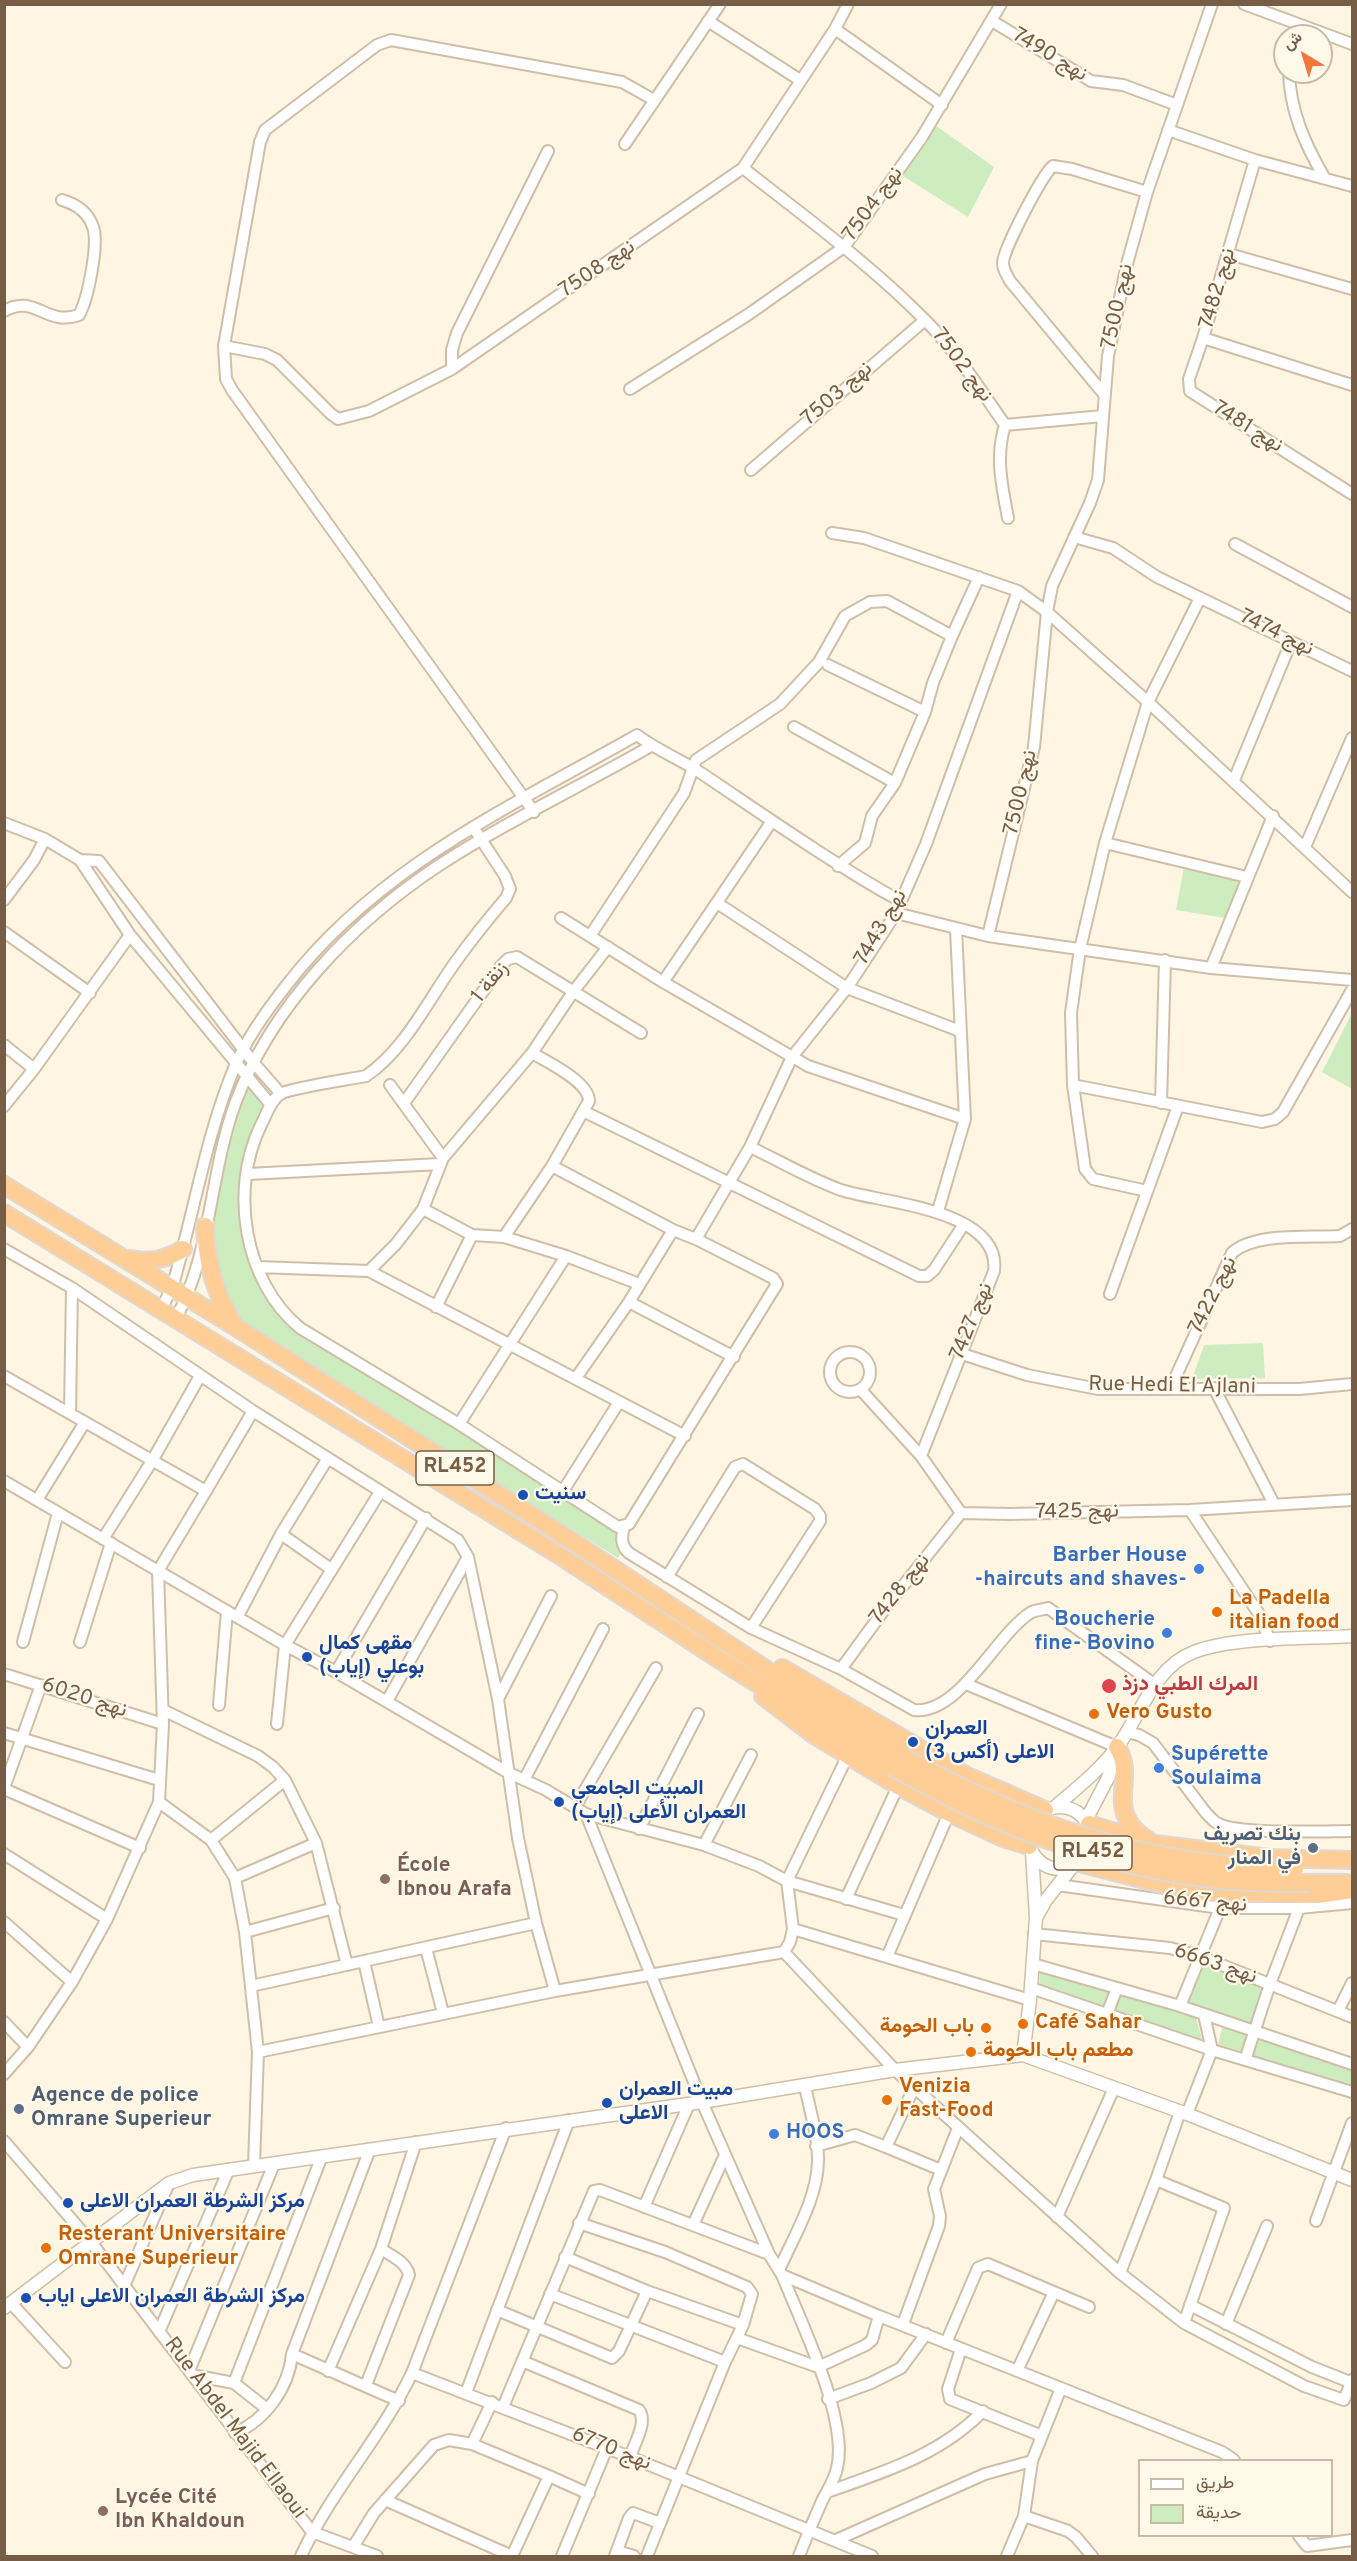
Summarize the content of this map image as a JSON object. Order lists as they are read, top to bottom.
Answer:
{
  "streets": {
    "highway": ["RL452"],
    "street": [
      "نهج 7490",
      "نهج 7504",
      "نهج 7508",
      "نهج 7482",
      "نهج 7500",
      "نهج 7502",
      "نهج 7503",
      "نهج 7481",
      "نهج 7474",
      "نهج 7443",
      "زنقة 1",
      "نهج 7422",
      "نهج 7427",
      "Rue Hedi El Ajlani",
      "نهج 7425",
      "نهج 7428",
      "نهج 6020",
      "نهج 6667",
      "نهج 6663",
      "Rue Abdel Majid Ellaoui",
      "نهج 6770"
    ]
  },
  "crossings": [
    ["نهج 7490", "نهج 7504"],
    ["نهج 7490", "نهج 7500"],
    ["نهج 7504", "نهج 7502"],
    ["نهج 7508", "نهج 7502"],
    ["نهج 7482", "نهج 7481"],
    ["نهج 7500", "نهج 7474"],
    ["نهج 7502", "نهج 7503"],
    ["نهج 7443", "نهج 7427"],
    ["نهج 7422", "Rue Hedi El Ajlani"],
    ["نهج 7427", "Rue Hedi El Ajlani"],
    ["نهج 7425", "نهج 7428"]
  ],
  "places": [
    "سنيت",
    "Barber House -haircuts and shaves-",
    "La Padella italian food",
    "Boucherie fine- Bovino",
    "مقهى كمال بوعلي (إياب)",
    "المرك الطبي دزذ",
    "Vero Gusto",
    "العمران الاعلى (أكس 3)",
    "Supérette Soulaima",
    "المبيت الجامعي العمران الأعلى (إياب)",
    "بنك تصريف في المنار",
    "École Ibnou Arafa",
    "Café Sahar",
    "باب الحومة",
    "مطعم باب الحومة",
    "Venizia Fast-Food",
    "مبيت العمران الاعلى",
    "Agence de police Omrane Superieur",
    "HOOS",
    "مركز الشرطة العمران الاعلى",
    "Resterant Universitaire Omrane Superieur",
    "مركز الشرطة العمران الاعلى اياب",
    "Lycée Cité Ibn Khaldoun"
  ],
  "legend": ["طريق", "حديقة"],
  "north": "top left"
}
